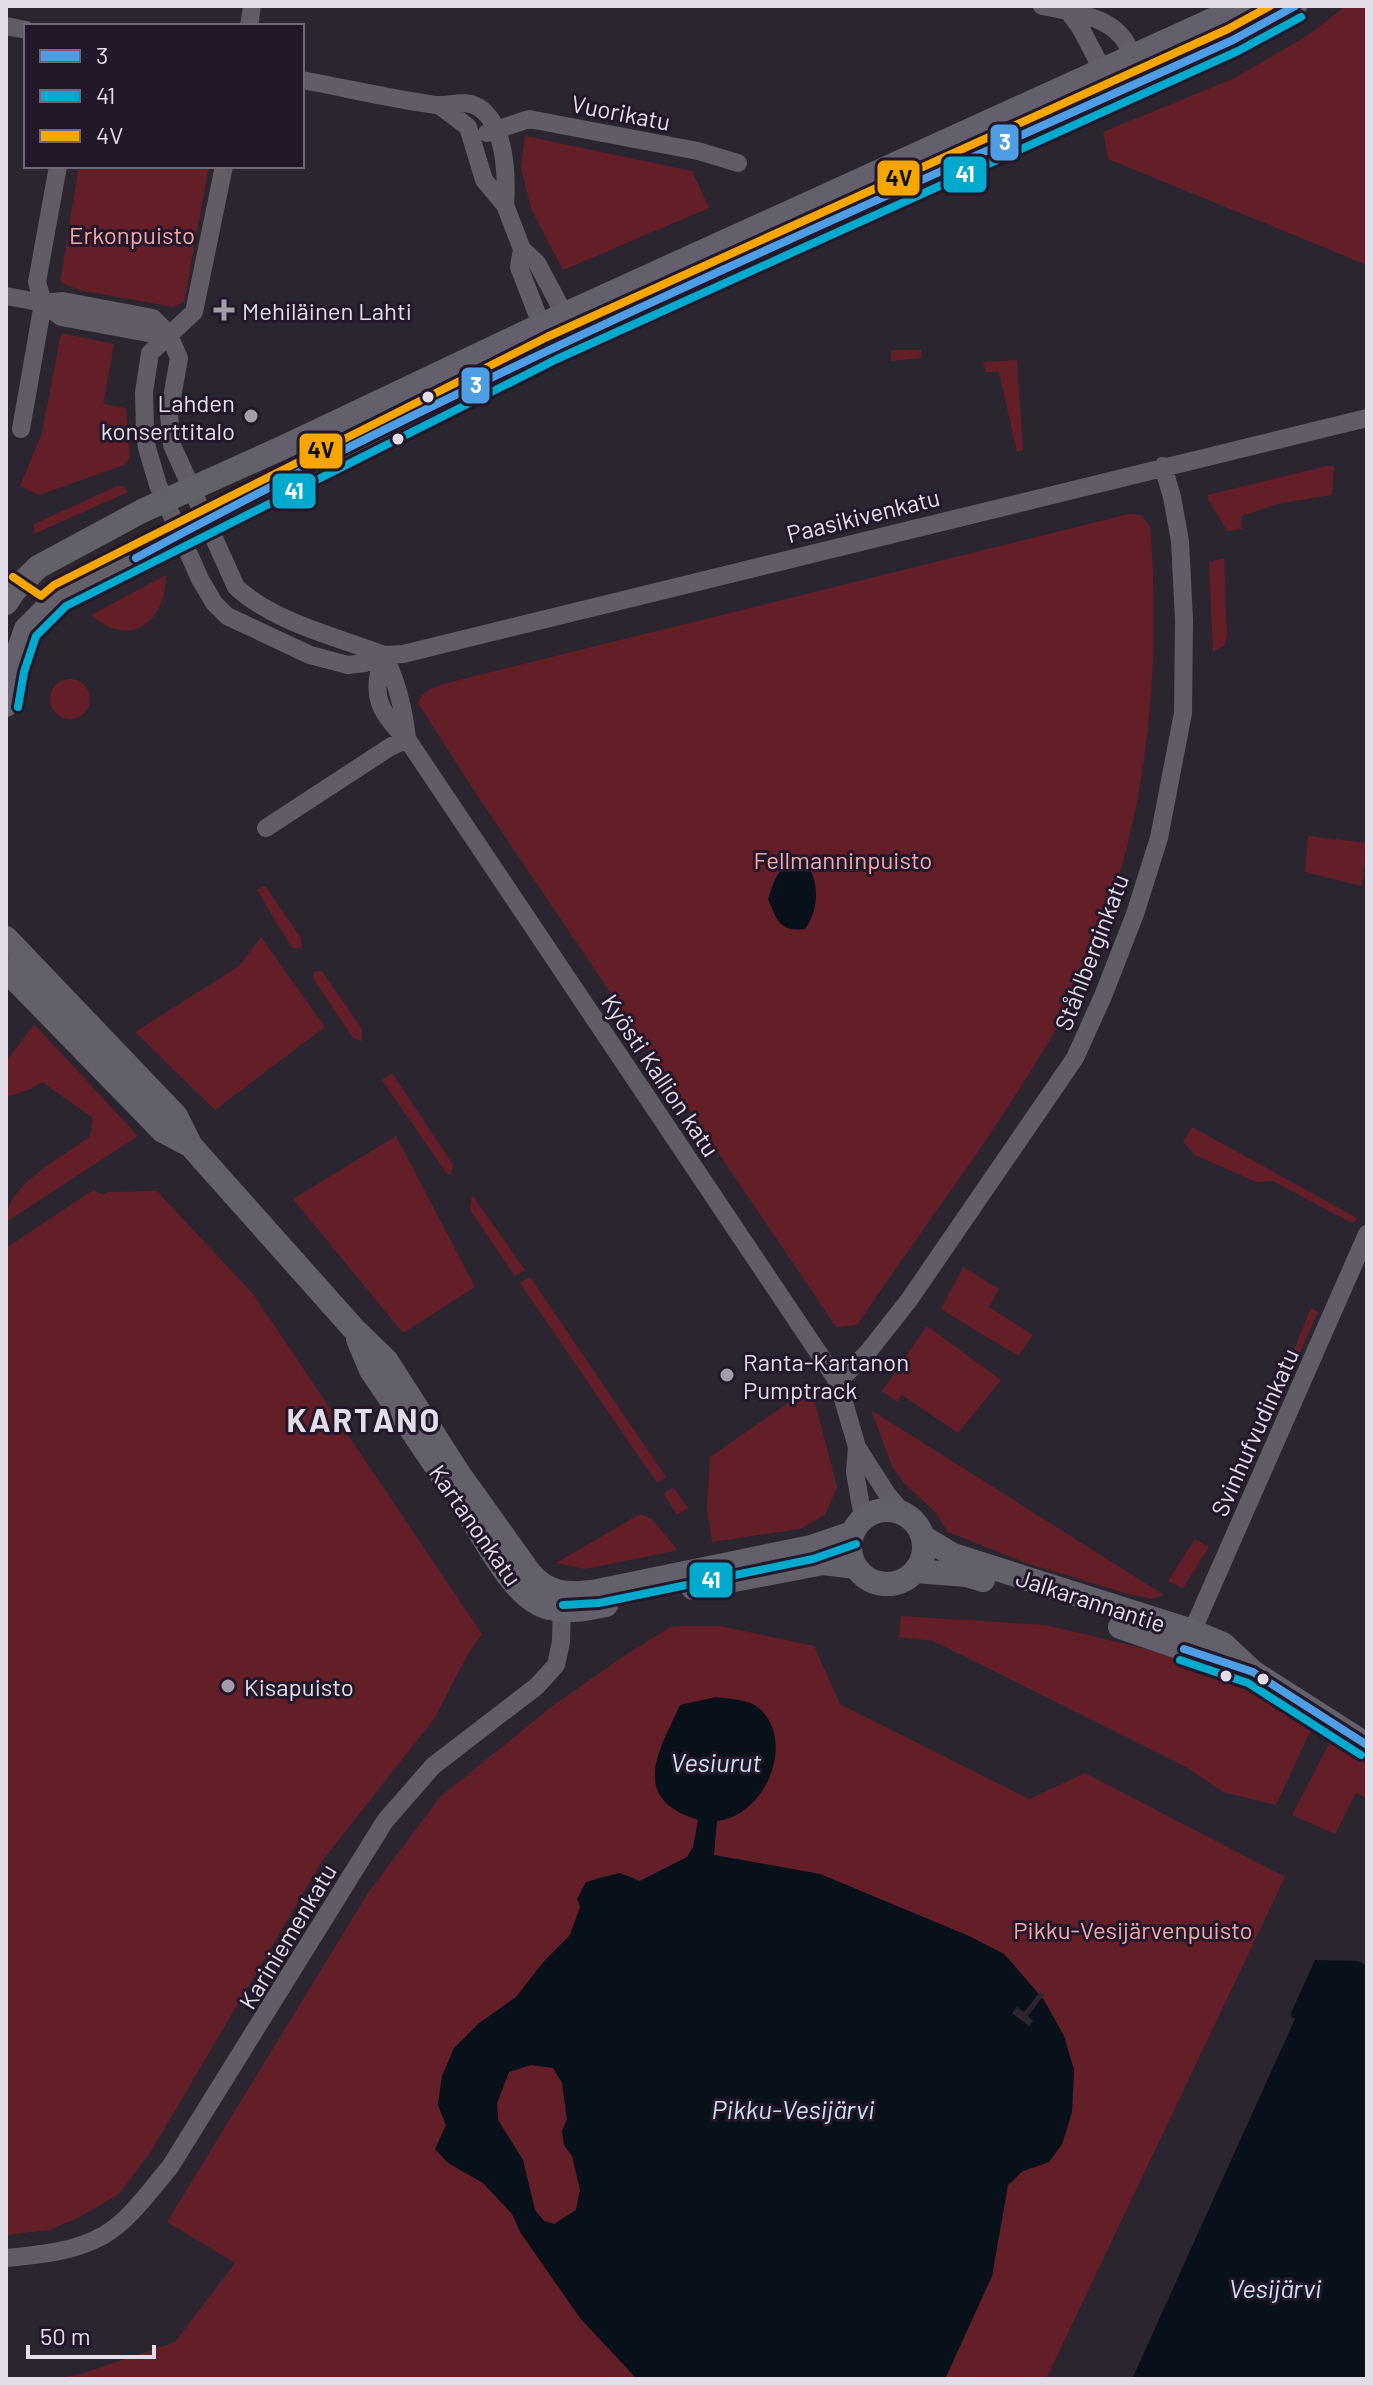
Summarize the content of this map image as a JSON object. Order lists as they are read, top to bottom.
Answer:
{
  "streets": {
    "main road": ["Kartanonkatu", "Jalkarannantie"],
    "street": [
      "Vuorikatu",
      "Paasikivenkatu",
      "Ståhlberginkatu",
      "Kyösti Kallion katu",
      "Svinhufvudinkatu",
      "Kariniemenkatu"
    ]
  },
  "crossings": [
    ["Paasikivenkatu", "Ståhlberginkatu"],
    ["Paasikivenkatu", "Kyösti Kallion katu"],
    ["Ståhlberginkatu", "Kyösti Kallion katu"],
    ["Kyösti Kallion katu", "Kartanonkatu"],
    ["Kyösti Kallion katu", "Jalkarannantie"],
    ["Svinhufvudinkatu", "Jalkarannantie"],
    ["Kartanonkatu", "Jalkarannantie"],
    ["Kartanonkatu", "Kariniemenkatu"]
  ],
  "districts": ["KARTANO"],
  "water": ["Vesiurut", "Pikku-Vesijärvi", "Vesijärvi"],
  "parks": ["Erkonpuisto", "Fellmanninpuisto", "Pikku-Vesijärvenpuisto"],
  "places": {
    "health": ["Mehiläinen Lahti"],
    "other": ["Lahden konserttitalo", "Ranta-Kartanon Pumptrack", "Kisapuisto"]
  },
  "lines": ["transit line 3", "transit line 4V", "transit line 41"],
  "legend": ["3", "41", "4V"],
  "scale_bar": "50 m"
}
